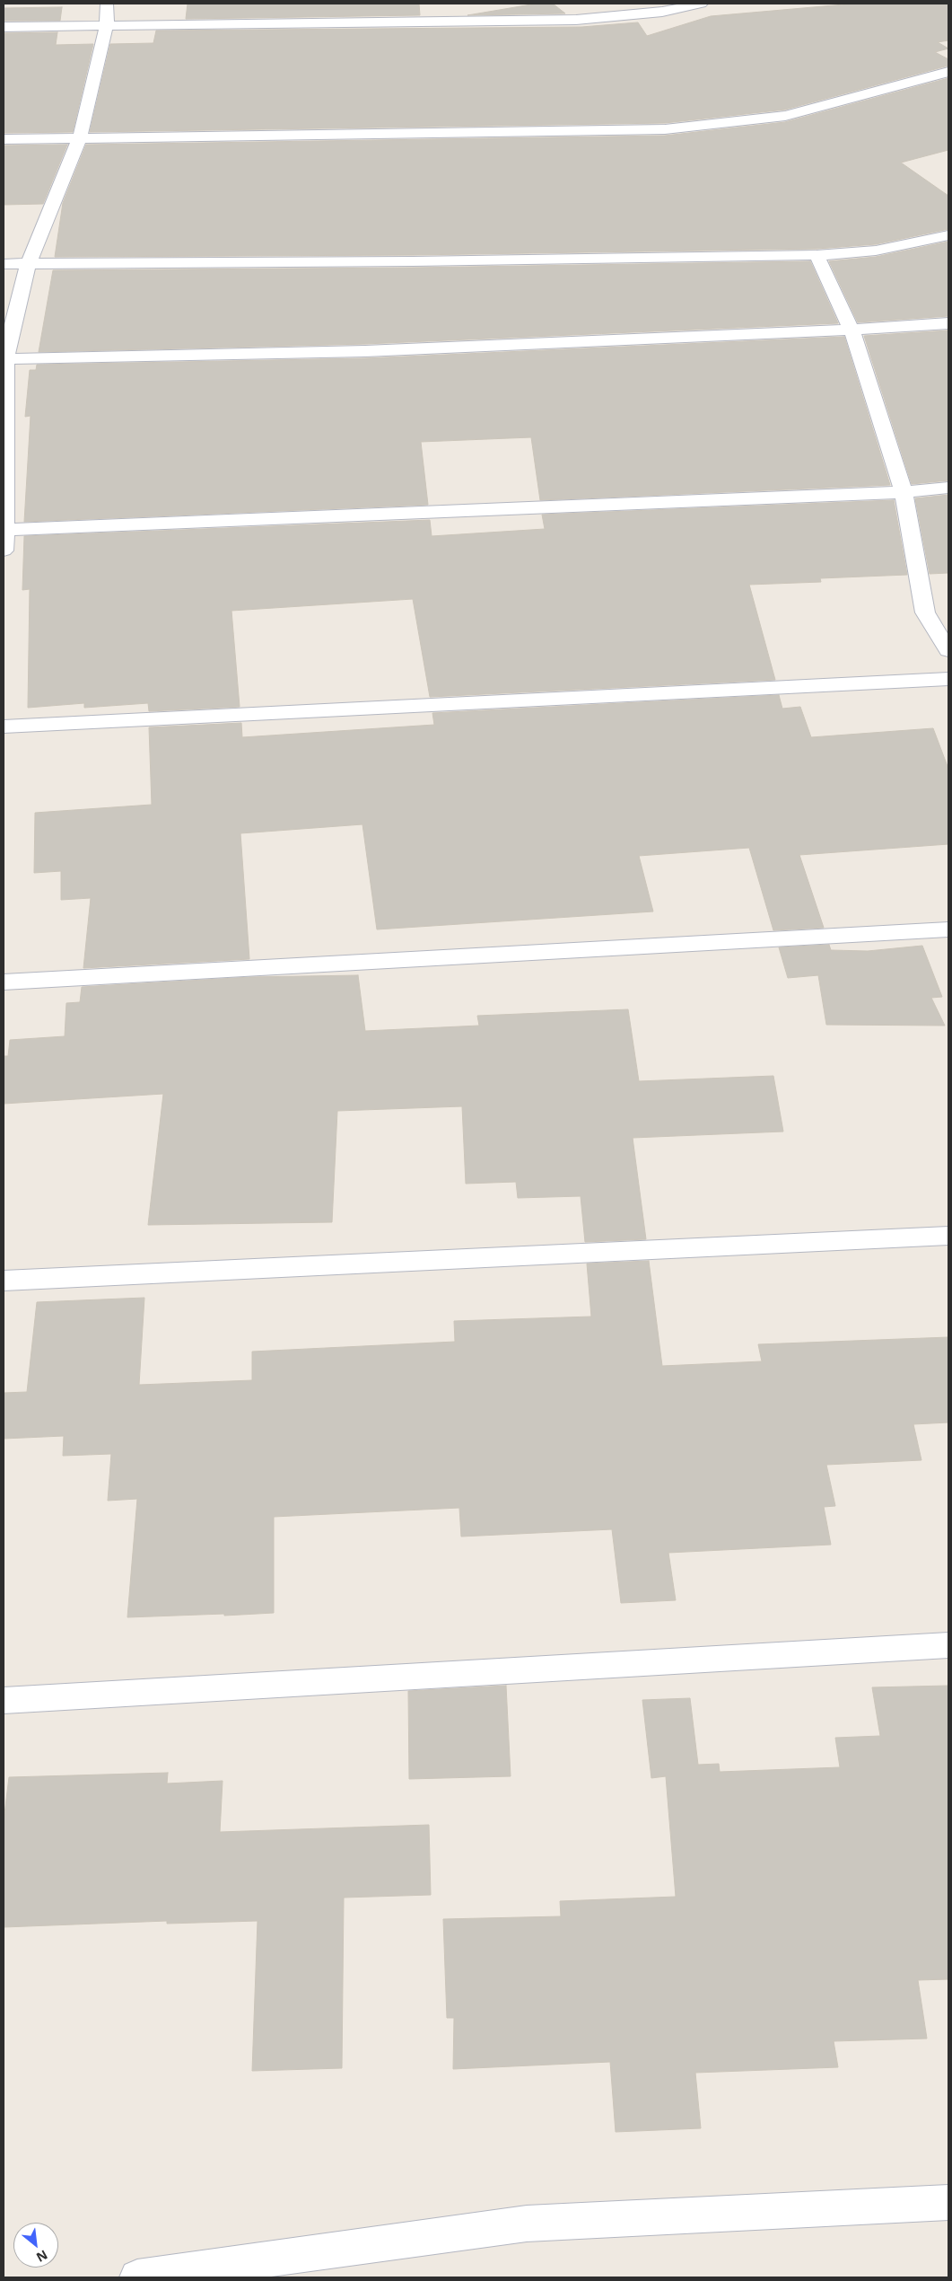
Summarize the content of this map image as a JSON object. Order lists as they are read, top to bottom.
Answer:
{
  "north": "bottom right"
}
